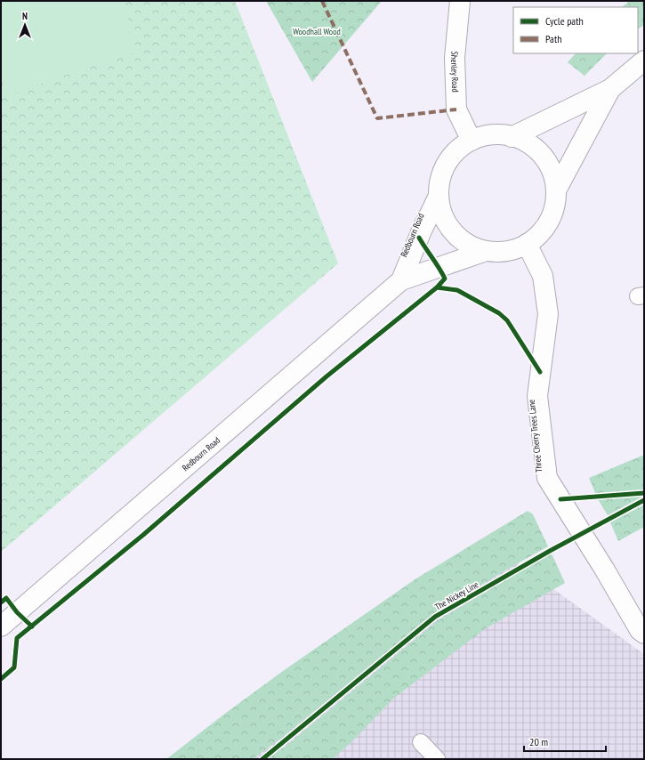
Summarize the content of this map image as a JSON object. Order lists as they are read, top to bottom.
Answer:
{
  "streets": {
    "main road": ["Shenley Road", "Redbourn Road", "Three Cherry Trees Lane"],
    "cycle path": ["The Nickey Line"]
  },
  "crossings": [
    ["Shenley Road", "Redbourn Road"],
    ["Shenley Road", "Three Cherry Trees Lane"],
    ["Redbourn Road", "Three Cherry Trees Lane"]
  ],
  "parks": ["Woodhall Wood"],
  "legend": ["Cycle path", "Path"],
  "scale_bar": "20 m",
  "north": "top"
}
